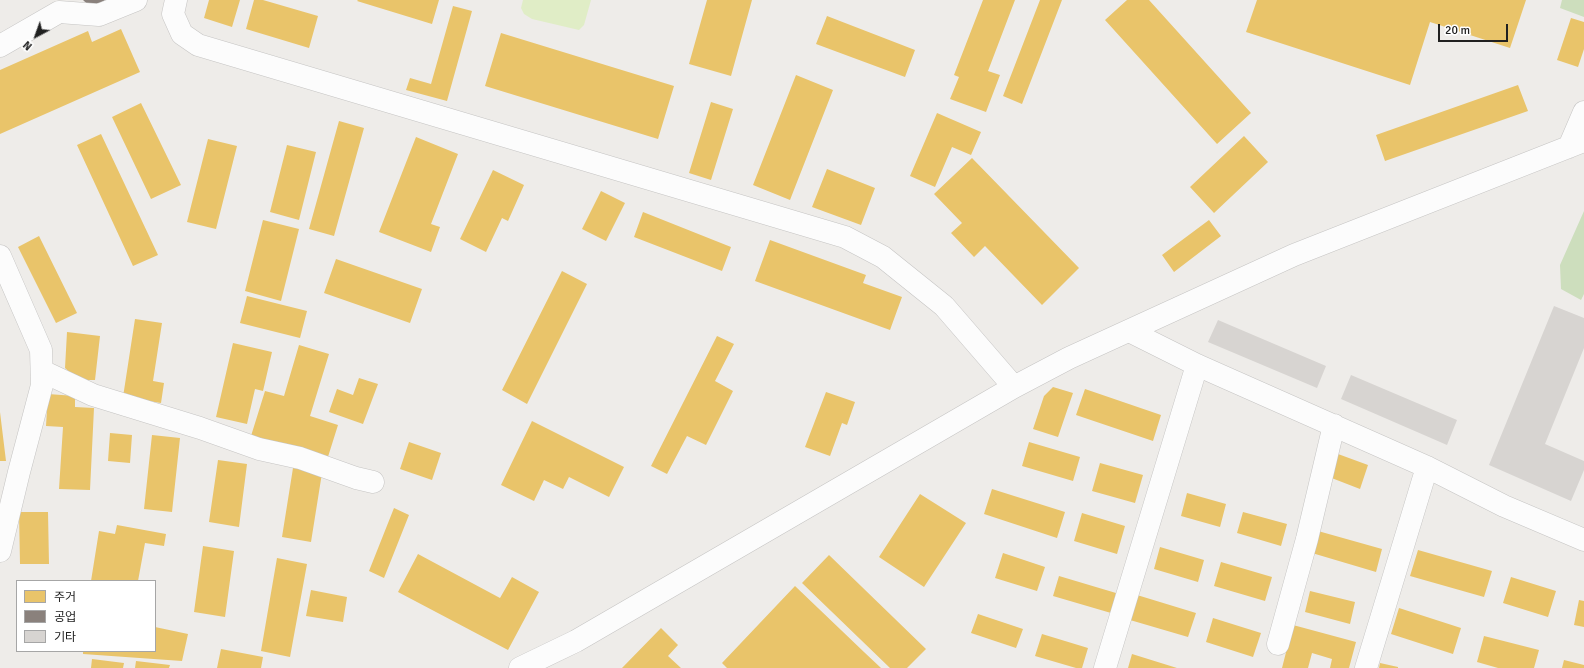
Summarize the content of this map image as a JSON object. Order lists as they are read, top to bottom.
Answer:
{
  "legend": ["주거", "공업", "기타"],
  "scale_bar": "20 m",
  "north": "bottom left"
}
